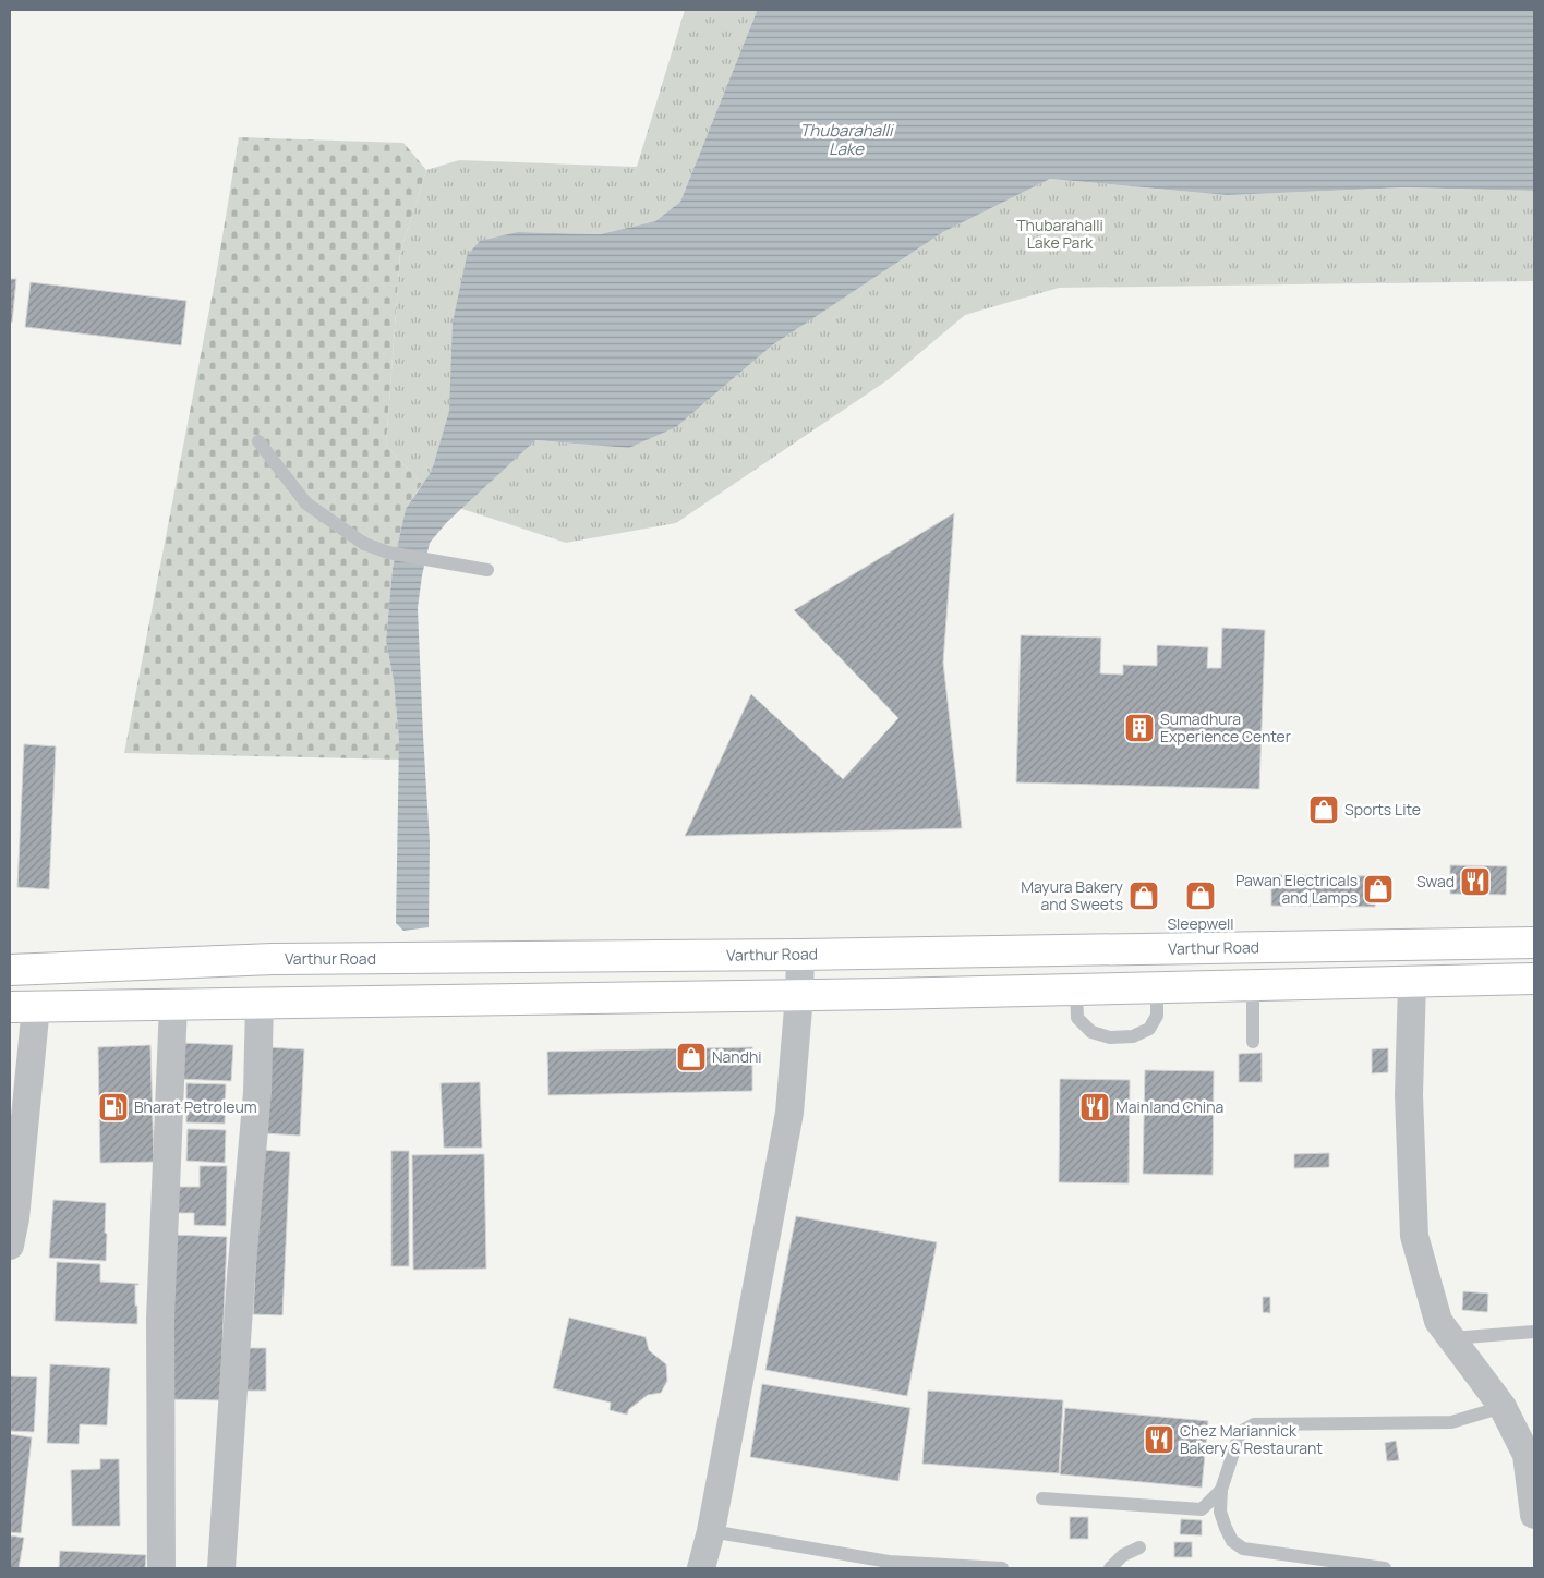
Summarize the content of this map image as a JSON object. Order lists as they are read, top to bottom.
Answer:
{
  "streets": {
    "main road": ["Varthur Road"]
  },
  "water": ["Thubarahalli Lake"],
  "parks": ["Thubarahalli Lake Park"],
  "places": {
    "building": ["Sumadhura Experience Center"],
    "shop": [
      "Sports Lite",
      "Pawan Electricals and Lamps",
      "Mayura Bakery and Sweets",
      "Sleepwell",
      "Nandhi"
    ],
    "restaurant": ["Swad", "Mainland China", "Chez Mariannick Bakery & Restaurant"],
    "fuel station": ["Bharat Petroleum"]
  }
}
